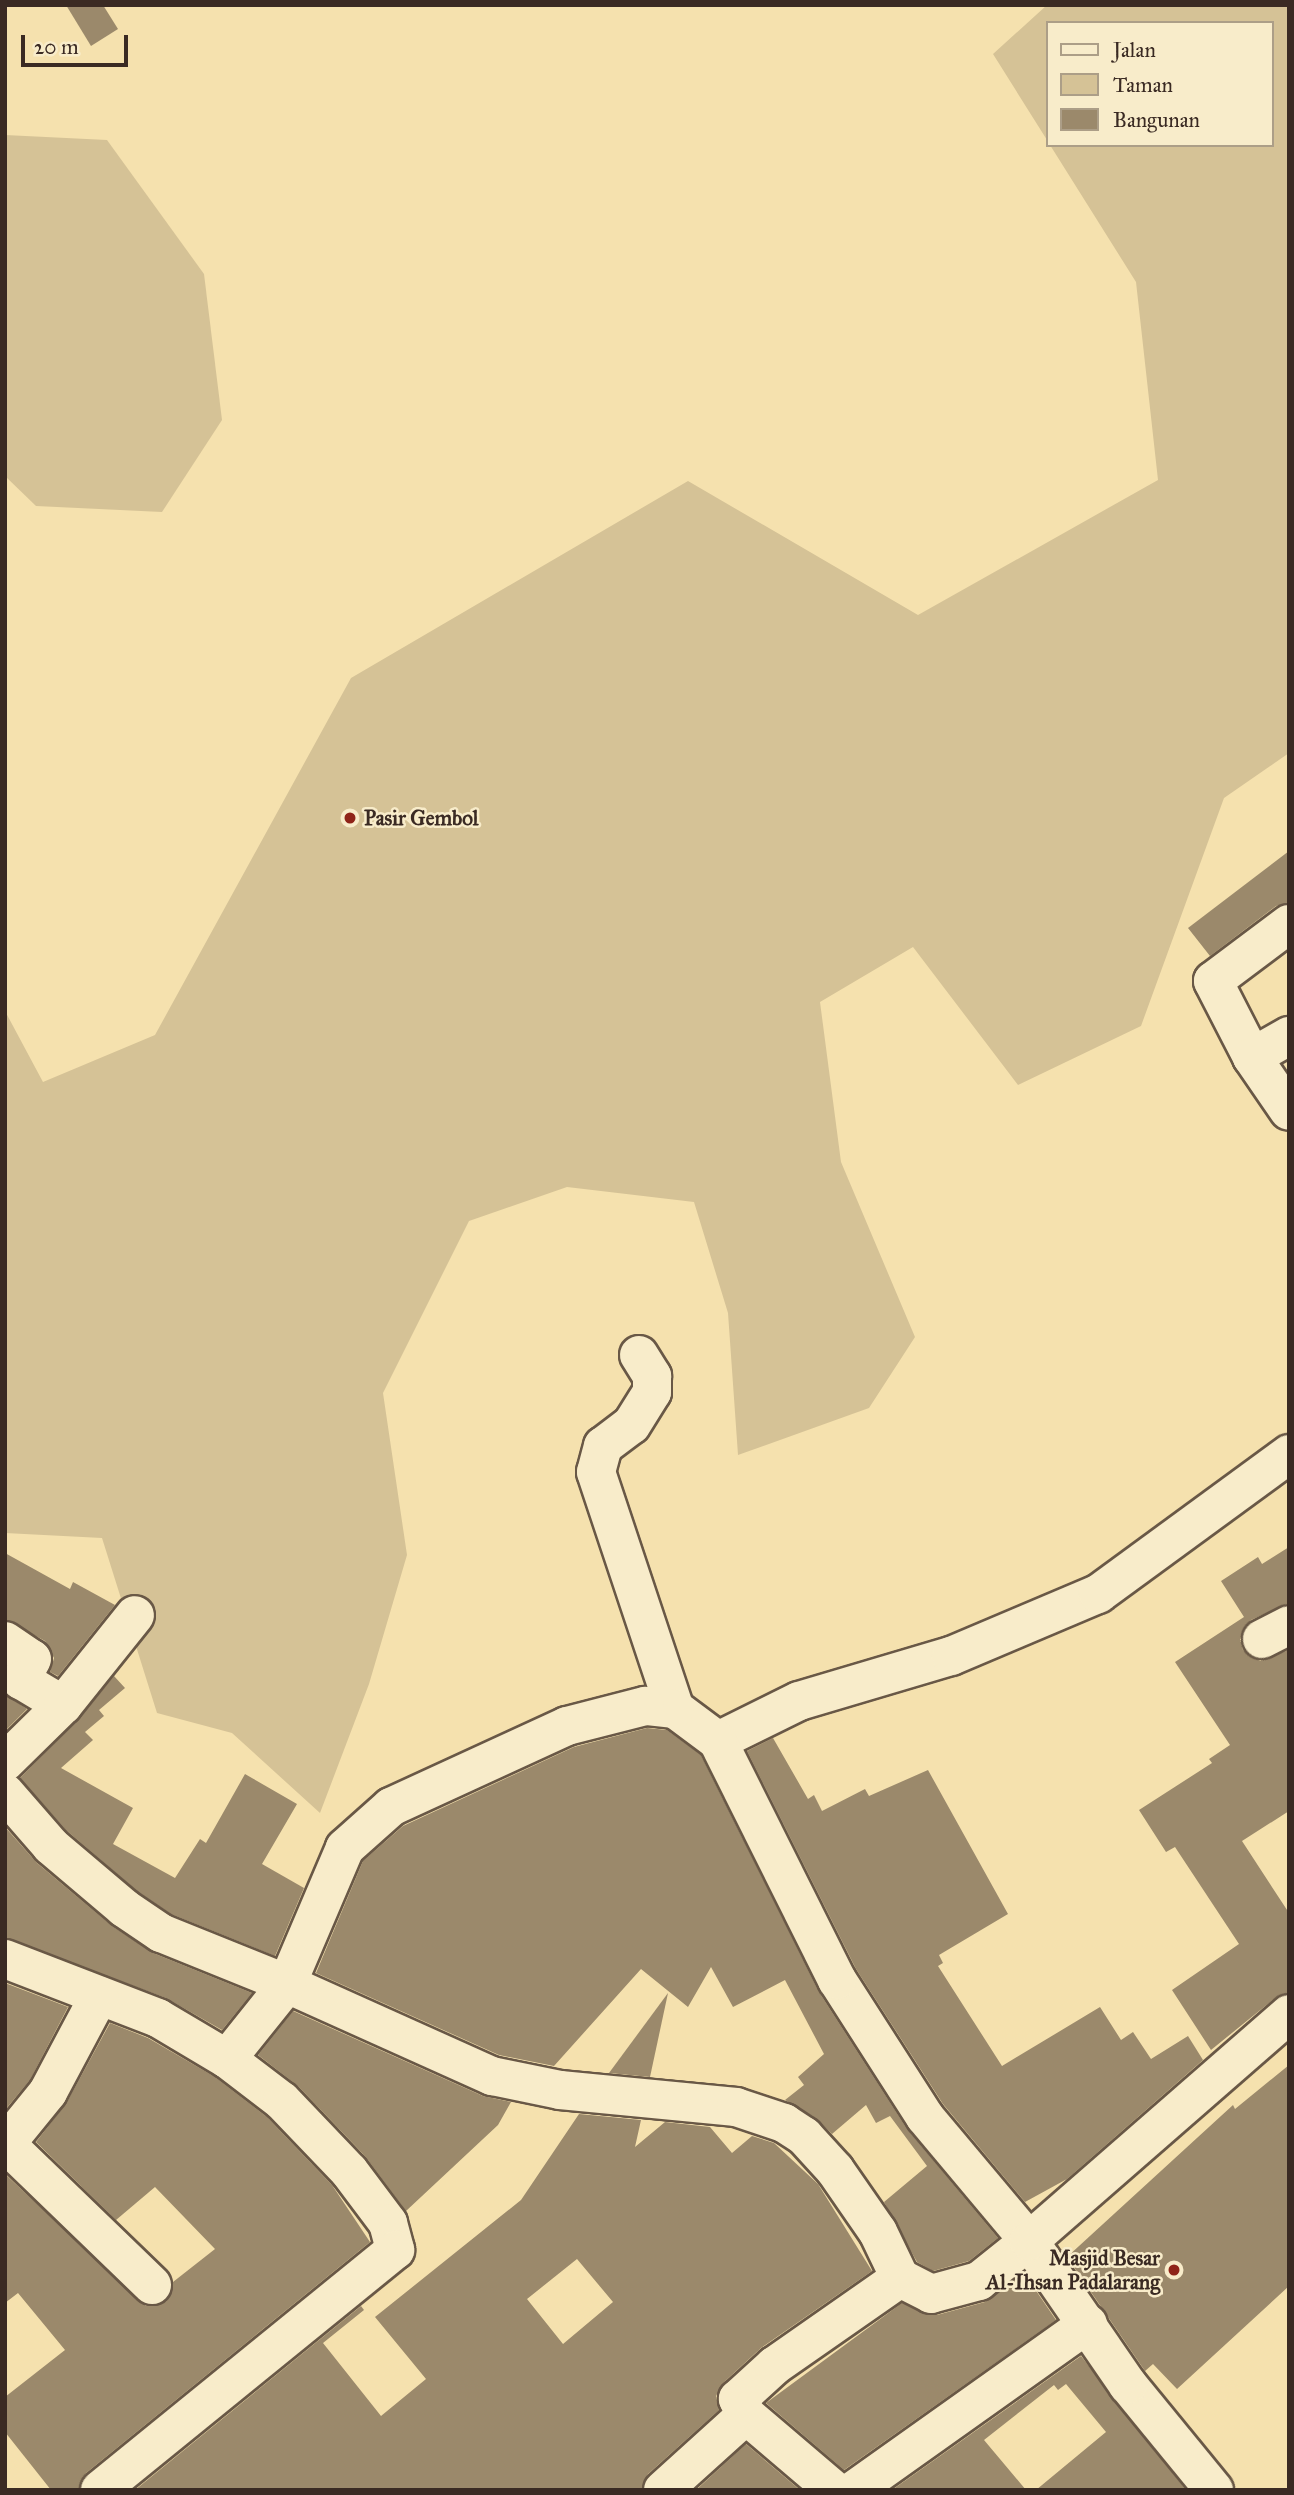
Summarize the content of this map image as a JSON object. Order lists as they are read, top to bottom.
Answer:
{
  "places": ["Pasir Gembol", "Masjid Besar Al-Ihsan Padalarang"],
  "legend": ["Jalan", "Taman", "Bangunan"],
  "scale_bar": "20 m"
}
